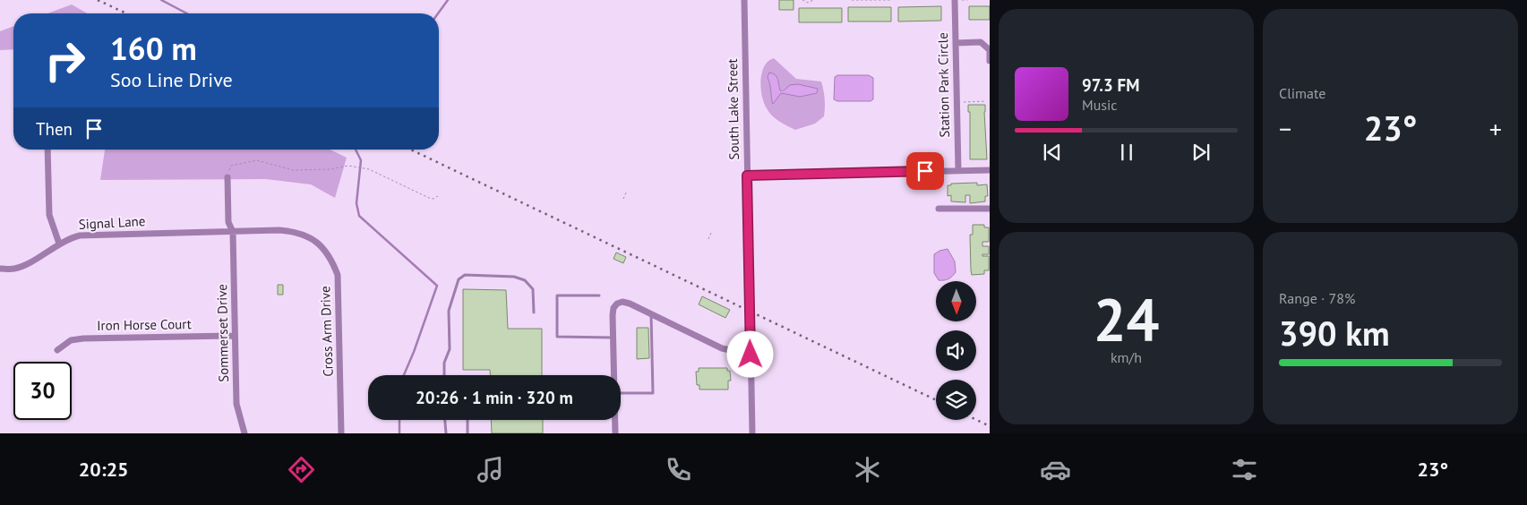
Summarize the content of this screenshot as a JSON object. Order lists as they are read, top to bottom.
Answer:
{
  "streets": {
    "street": [
      "Station Park Circle",
      "South Lake Street",
      "Signal Lane",
      "Iron Horse Court",
      "Cross Arm Drive",
      "Sommerset Drive"
    ]
  },
  "crossings": [
    ["Signal Lane", "Cross Arm Drive"],
    ["Signal Lane", "Sommerset Drive"],
    ["Iron Horse Court", "Sommerset Drive"],
    ["Cross Arm Drive", "Sommerset Drive"]
  ],
  "north": "bottom",
  "page": {
    "tile": [
      "Climate",
      ["24", "km/h"],
      ["Range · 78%", "390 km"]
    ],
    "turn": ["160 m", "Soo Line Drive"],
    "song": ["97.3 FM", "Music"],
    "then": "Then",
    "heat": ["−", "23°", "+"],
    "limit": "30",
    "trip": "20:26 · 1 min · 320 m",
    "tabs": ["20:25", "23°"]
  }
}
